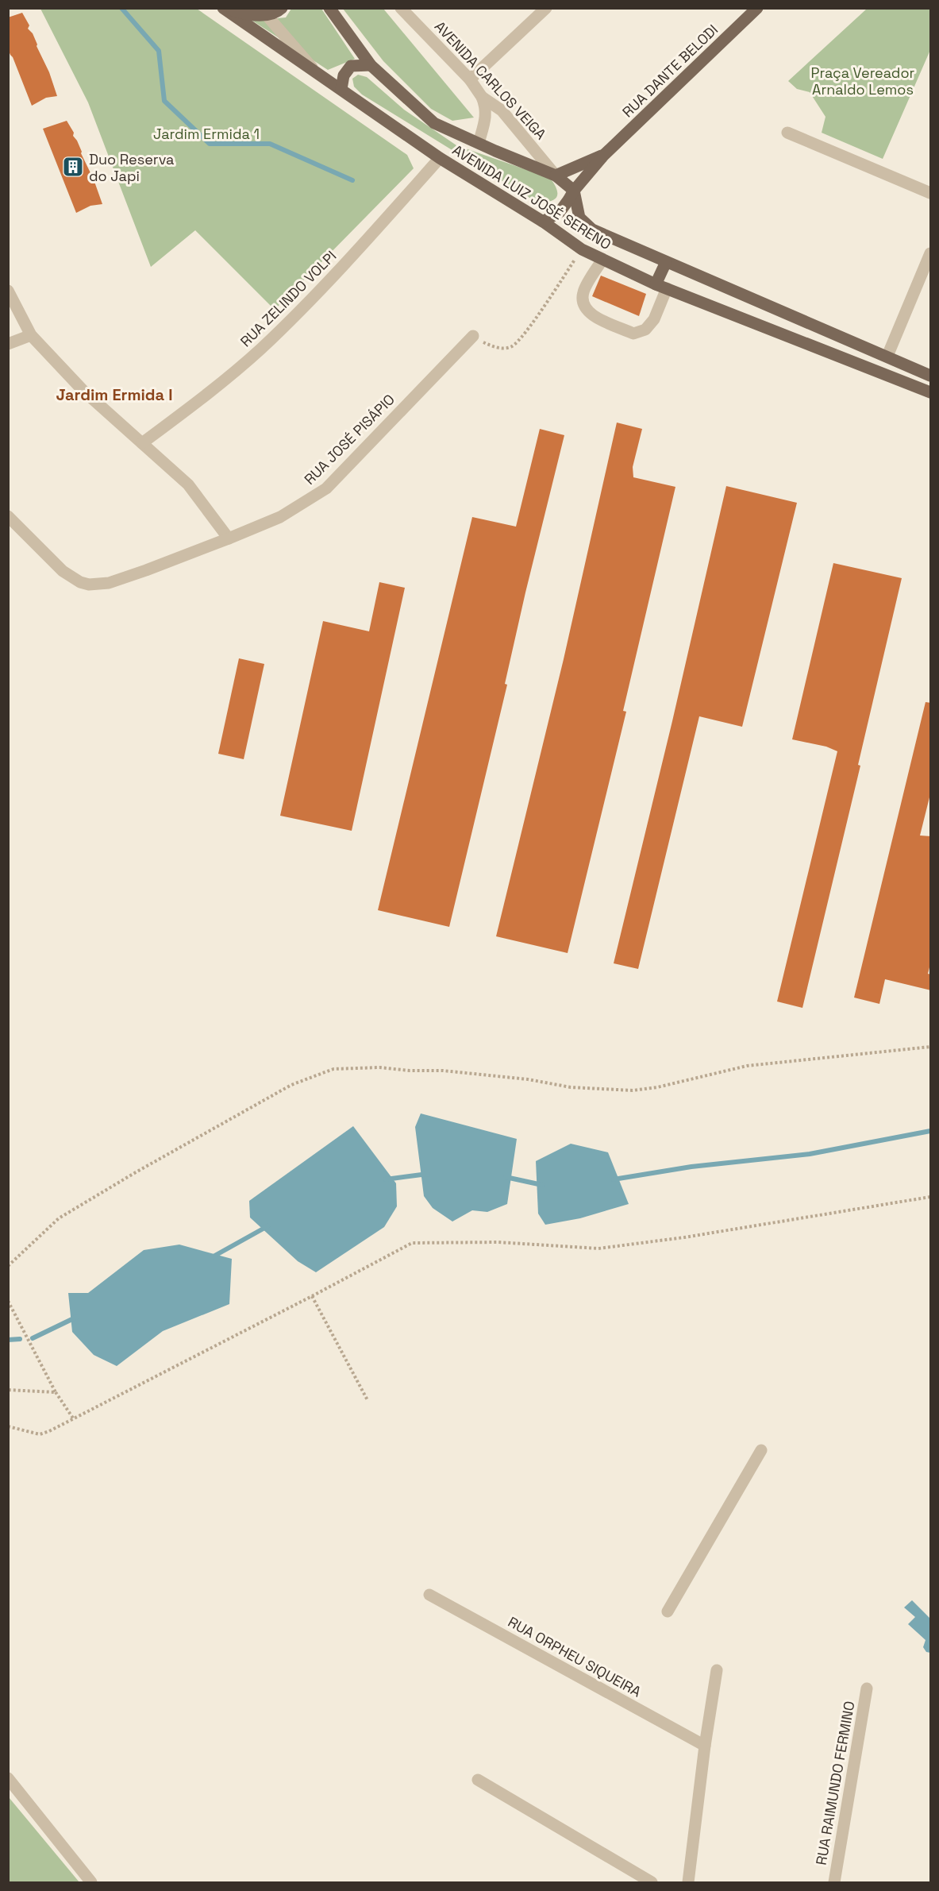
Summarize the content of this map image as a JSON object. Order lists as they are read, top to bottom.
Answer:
{
  "streets": {
    "main road": ["RUA DANTE BELODI", "AVENIDA LUIZ JOSÉ SERENO"],
    "street": [
      "AVENIDA CARLOS VEIGA",
      "RUA ZELINDO VOLPI",
      "RUA JOSÉ PISÁPIO",
      "RUA ORPHEU SIQUEIRA",
      "RUA RAIMUNDO FERMINO"
    ]
  },
  "crossings": [
    ["AVENIDA CARLOS VEIGA", "AVENIDA LUIZ JOSÉ SERENO"],
    ["AVENIDA LUIZ JOSÉ SERENO", "RUA ZELINDO VOLPI"]
  ],
  "districts": ["Jardim Ermida I"],
  "parks": ["Praça Vereador Arnaldo Lemos", "Jardim Ermida 1"],
  "places": {
    "building": ["Duo Reserva do Japi"]
  }
}
